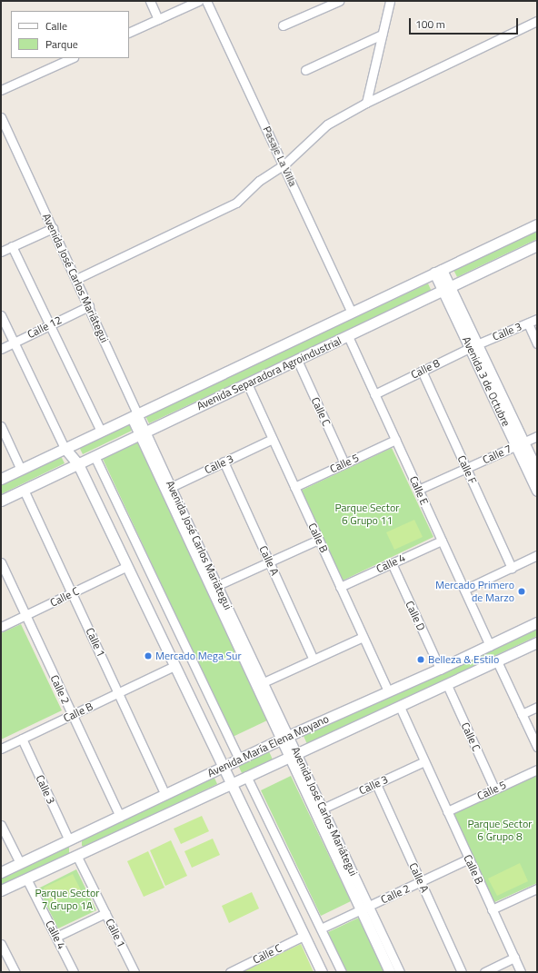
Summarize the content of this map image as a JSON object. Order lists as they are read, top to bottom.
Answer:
{
  "streets": {
    "street": [
      "Pasaje La Villa",
      "Avenida José Carlos Mariátegui",
      "Calle 12",
      "Calle 3",
      "Calle 8",
      "Avenida Separadora Agroindustrial",
      "Avenida 3 de Octubre",
      "Calle C",
      "Calle 7",
      "Calle 5",
      "Calle F",
      "Calle E",
      "Calle B",
      "Calle A",
      "Calle 4",
      "Calle D",
      "Calle 1",
      "Calle 2",
      "Avenida María Elena Moyano"
    ]
  },
  "crossings": [
    ["Pasaje La Villa", "Avenida Separadora Agroindustrial"],
    ["Avenida José Carlos Mariátegui", "Calle 12"],
    ["Avenida José Carlos Mariátegui", "Calle 3"],
    ["Avenida José Carlos Mariátegui", "Avenida Separadora Agroindustrial"],
    ["Avenida José Carlos Mariátegui", "Calle 2"],
    ["Avenida José Carlos Mariátegui", "Avenida María Elena Moyano"],
    ["Calle 3", "Calle 8"],
    ["Calle 3", "Avenida 3 de Octubre"],
    ["Calle 3", "Calle B"],
    ["Calle 3", "Calle A"],
    ["Calle 3", "Avenida María Elena Moyano"],
    ["Calle 8", "Avenida 3 de Octubre"],
    ["Calle 8", "Calle F"],
    ["Calle 8", "Calle E"],
    ["Avenida Separadora Agroindustrial", "Avenida 3 de Octubre"],
    ["Avenida Separadora Agroindustrial", "Calle C"],
    ["Avenida Separadora Agroindustrial", "Calle E"],
    ["Avenida Separadora Agroindustrial", "Calle B"],
    ["Avenida Separadora Agroindustrial", "Calle 1"],
    ["Avenida 3 de Octubre", "Calle 7"],
    ["Calle C", "Calle 5"],
    ["Calle C", "Calle 1"],
    ["Calle C", "Calle 2"],
    ["Calle C", "Avenida María Elena Moyano"],
    ["Calle 7", "Calle F"],
    ["Calle 7", "Calle E"],
    ["Calle 5", "Calle E"],
    ["Calle 5", "Calle B"],
    ["Calle E", "Calle 4"],
    ["Calle E", "Avenida María Elena Moyano"],
    ["Calle B", "Calle 4"],
    ["Calle B", "Calle 1"],
    ["Calle B", "Calle 2"],
    ["Calle B", "Avenida María Elena Moyano"],
    ["Calle A", "Calle 2"],
    ["Calle 4", "Calle D"],
    ["Calle 4", "Avenida María Elena Moyano"],
    ["Calle D", "Avenida María Elena Moyano"],
    ["Calle 1", "Avenida María Elena Moyano"],
    ["Calle 2", "Avenida María Elena Moyano"]
  ],
  "parks": ["Parque Sector 6 Grupo 11", "Parque Sector 6 Grupo 8", "Parque Sector 7 Grupo 1A"],
  "places": ["Mercado Primero de Marzo", "Mercado Mega Sur", "Belleza & Estilo"],
  "legend": ["Calle", "Parque"],
  "scale_bar": "100 m"
}
